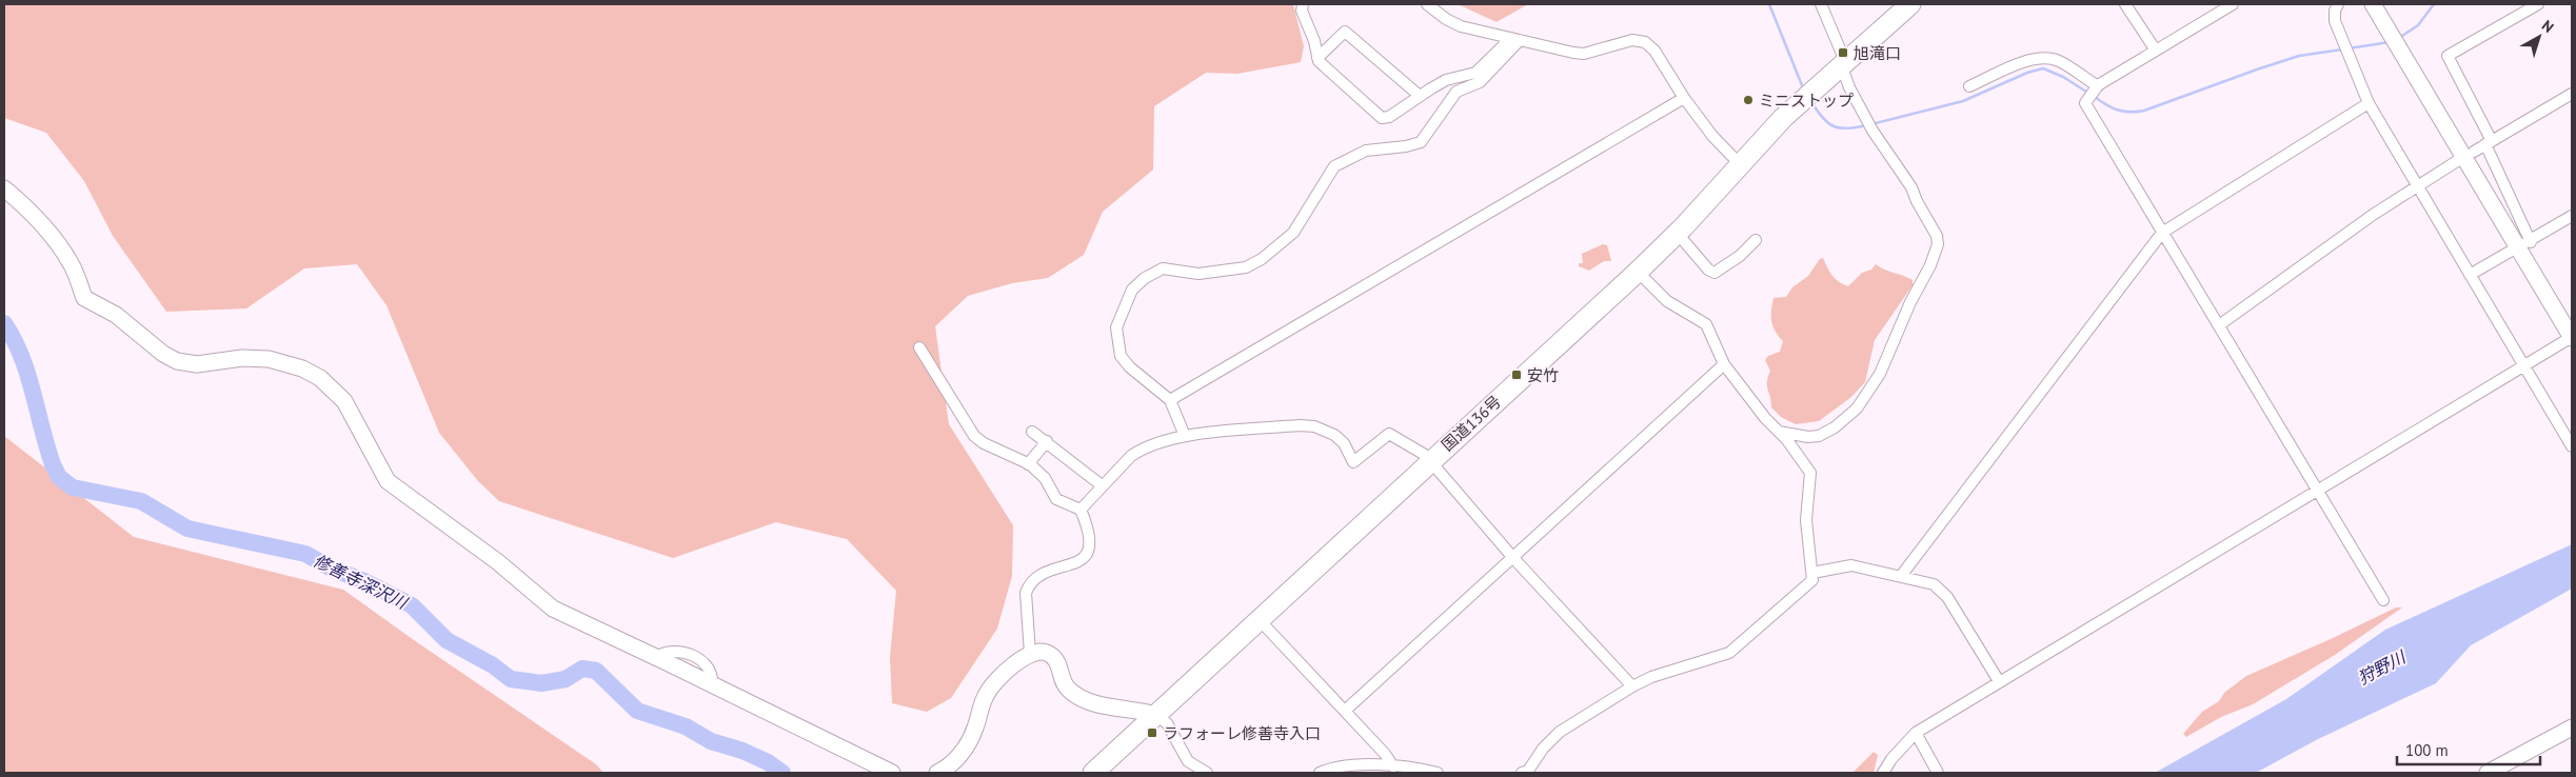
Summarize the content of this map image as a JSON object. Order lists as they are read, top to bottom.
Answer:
{
  "streets": {
    "highway": ["国道136号"]
  },
  "water": ["修善寺深沢川", "狩野川"],
  "places": {
    "transit": ["旭滝口", "安竹", "ラフォーレ修善寺入口"],
    "other": ["ミニストップ"]
  },
  "scale_bar": "100 m",
  "north": "top right"
}
